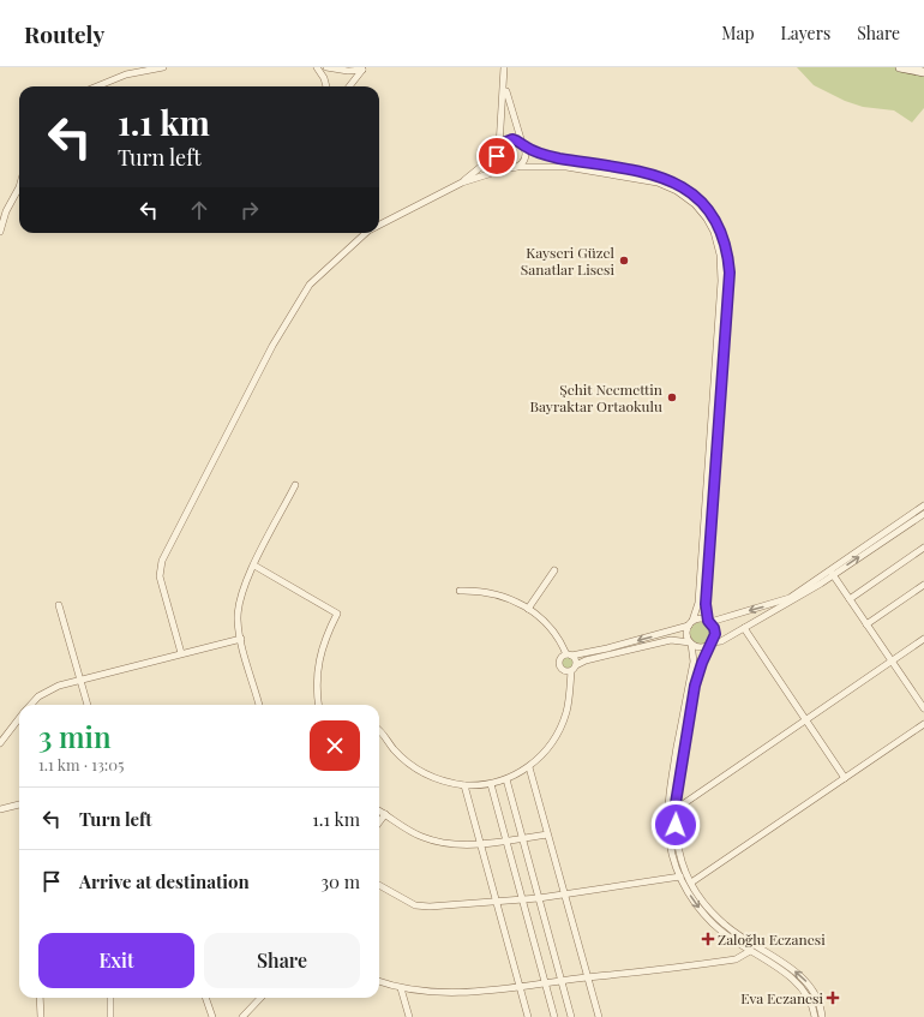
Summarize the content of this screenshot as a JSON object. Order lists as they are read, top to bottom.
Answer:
{
  "places": {
    "other": ["Kayseri Güzel Sanatlar Lisesi", "Şehit Necmettin Bayraktar Ortaokulu"],
    "health": ["Zaloğlu Eczanesi", "Eva Eczanesi"]
  },
  "page": {
    "header": "Routely",
    "nav": ["Map", "Layers", "Share"],
    "turn": ["1.1 km", "Turn left"],
    "heading": ["3 min", "1.1 km · 13:05"],
    "list": [
      {
        "name": "Turn left",
        "value": "1.1 km"
      },
      {
        "name": "Arrive at destination",
        "value": "30 m"
      }
    ],
    "buttons": ["Exit", "Share"]
  }
}
